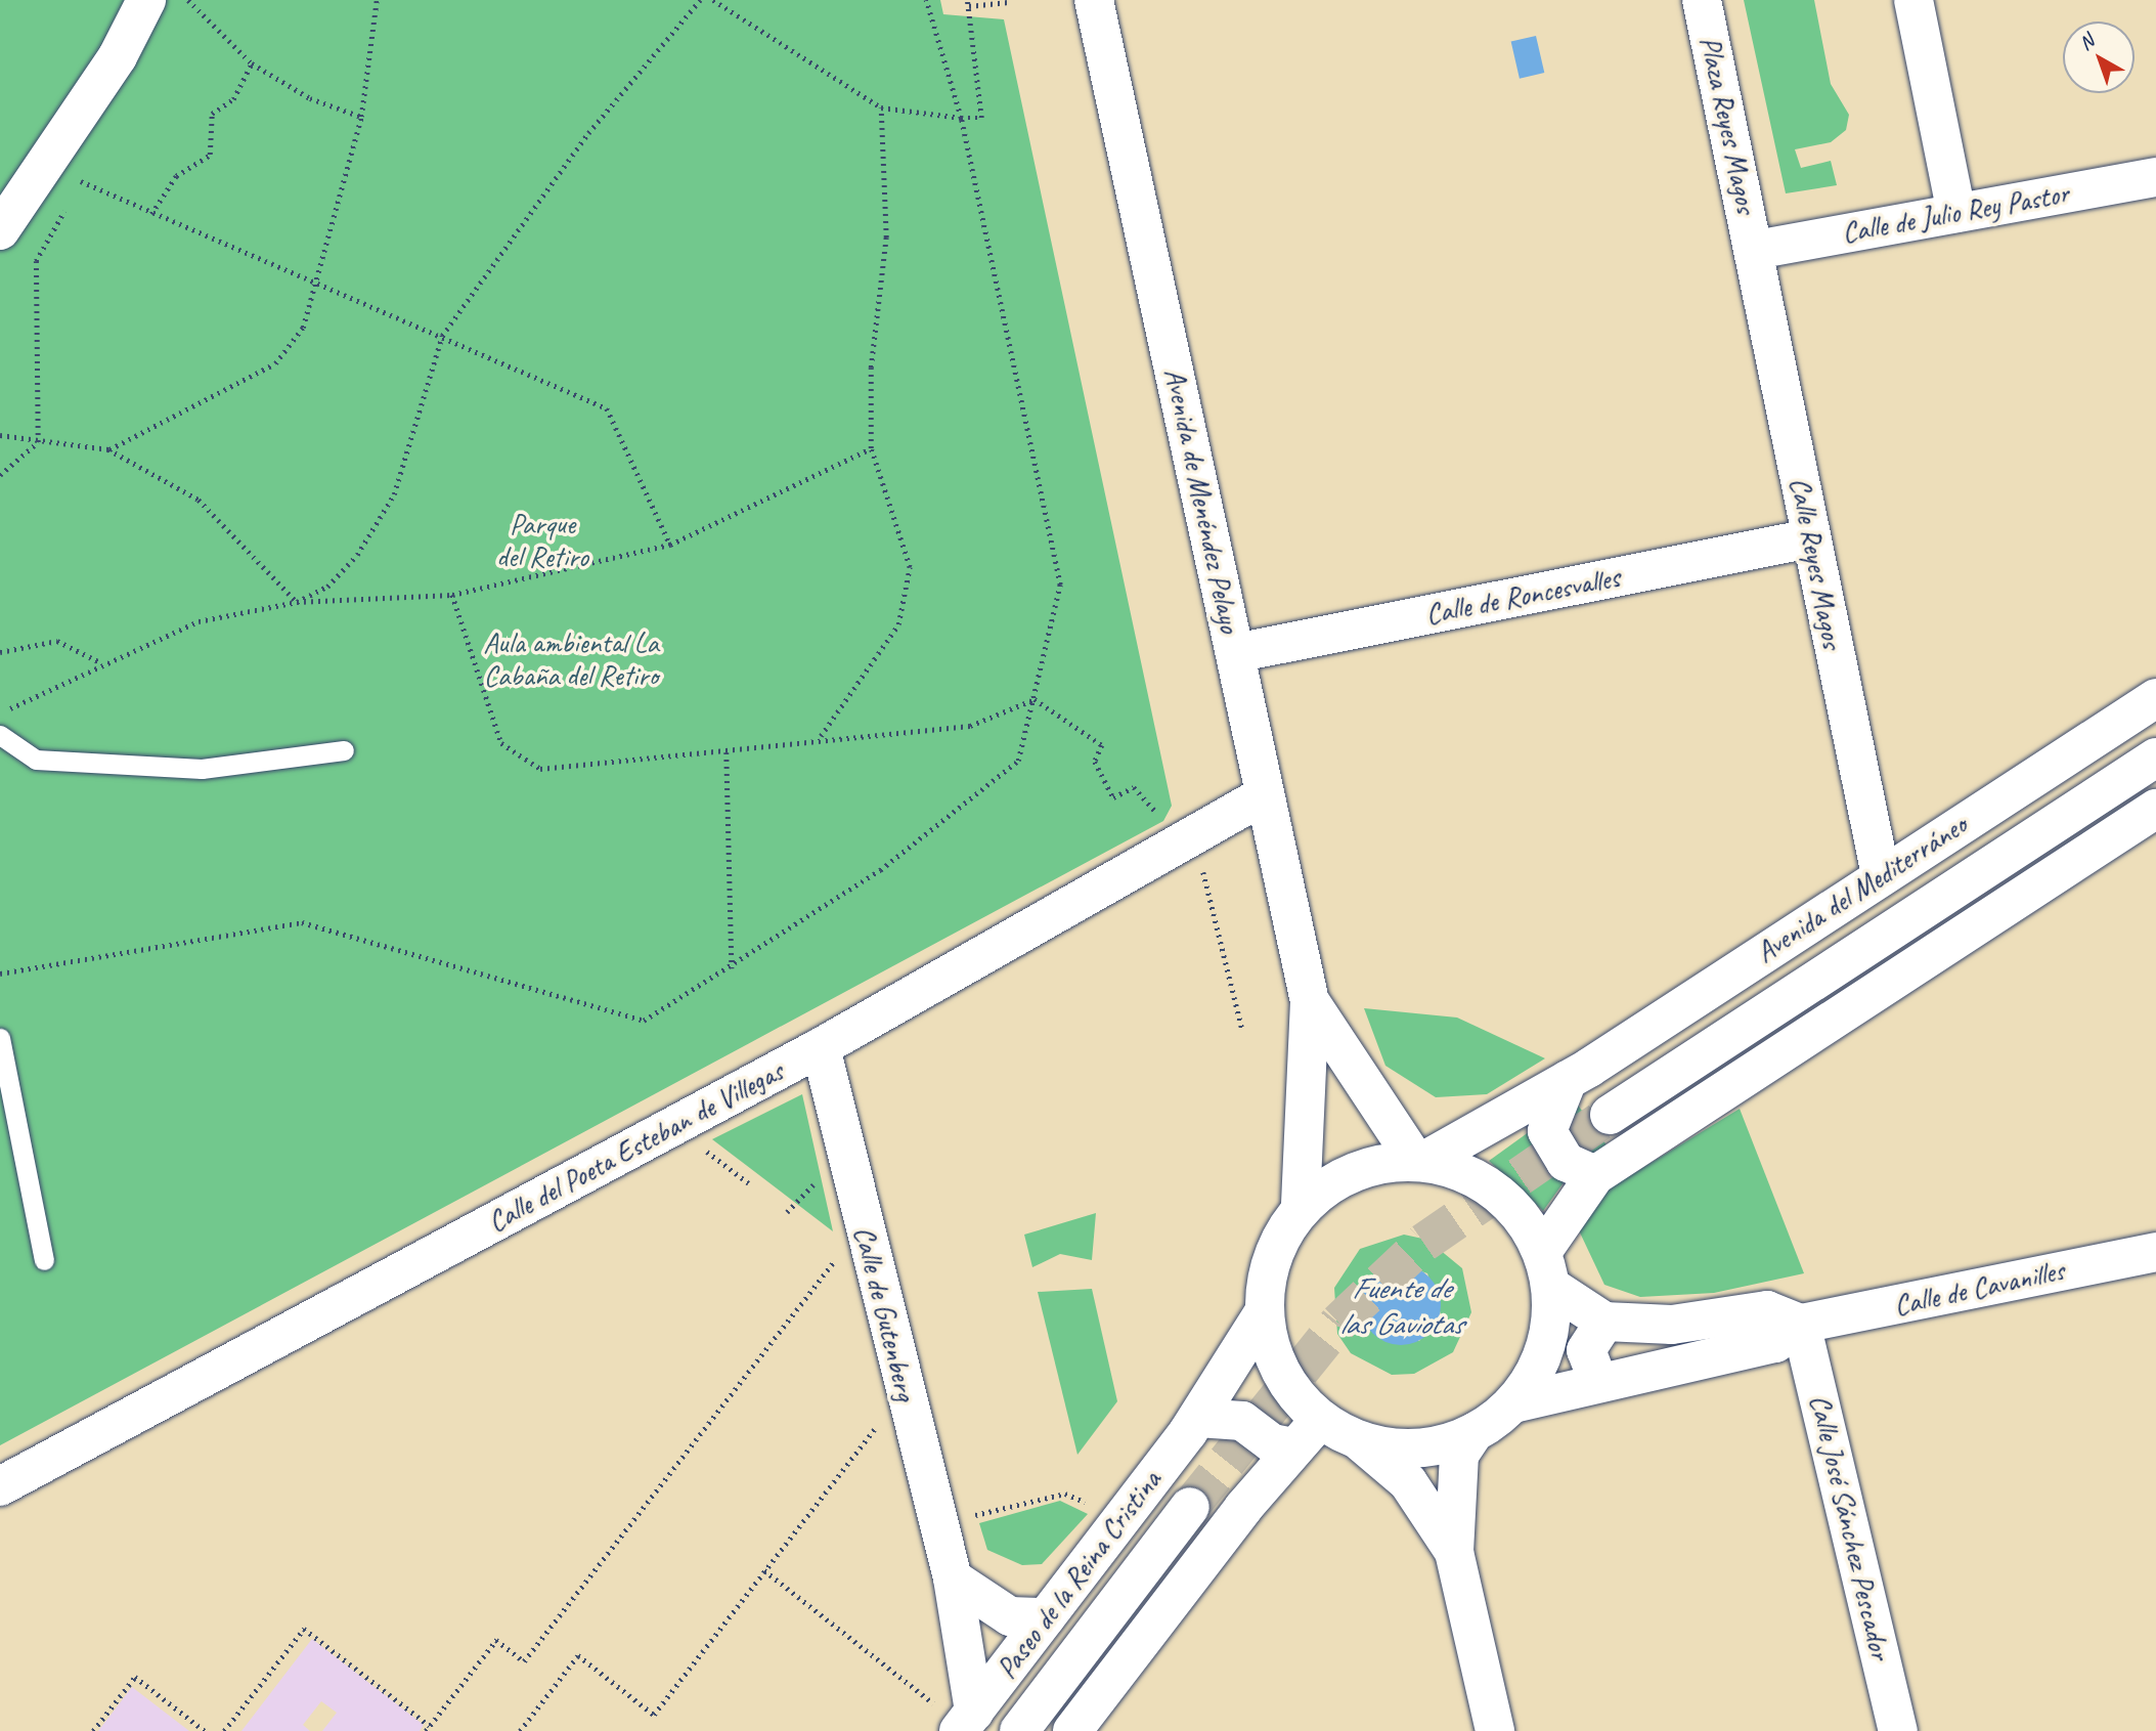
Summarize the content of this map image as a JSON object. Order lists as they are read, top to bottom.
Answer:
{
  "streets": {
    "street": [
      "Plaza Reyes Magos",
      "Calle de Julio Rey Pastor",
      "Avenida de Menéndez Pelayo",
      "Calle Reyes Magos",
      "Calle de Roncesvalles",
      "Avenida del Mediterráneo",
      "Calle del Poeta Esteban de Villegas",
      "Calle de Cavanilles",
      "Calle de Gutenberg",
      "Calle José Sánchez Pescador",
      "Paseo de la Reina Cristina"
    ]
  },
  "crossings": [
    ["Plaza Reyes Magos", "Calle de Julio Rey Pastor"],
    ["Plaza Reyes Magos", "Calle Reyes Magos"],
    ["Calle de Julio Rey Pastor", "Calle Reyes Magos"],
    ["Avenida de Menéndez Pelayo", "Calle de Roncesvalles"],
    ["Avenida de Menéndez Pelayo", "Avenida del Mediterráneo"],
    ["Avenida de Menéndez Pelayo", "Calle del Poeta Esteban de Villegas"],
    ["Calle Reyes Magos", "Calle de Roncesvalles"],
    ["Calle Reyes Magos", "Avenida del Mediterráneo"],
    ["Calle del Poeta Esteban de Villegas", "Calle de Gutenberg"],
    ["Calle de Cavanilles", "Calle José Sánchez Pescador"],
    ["Calle de Gutenberg", "Paseo de la Reina Cristina"]
  ],
  "water": ["Fuente de las Gaviotas"],
  "parks": ["Parque del Retiro", "Aula ambiental La Cabaña del Retiro"],
  "north": "top left"
}
